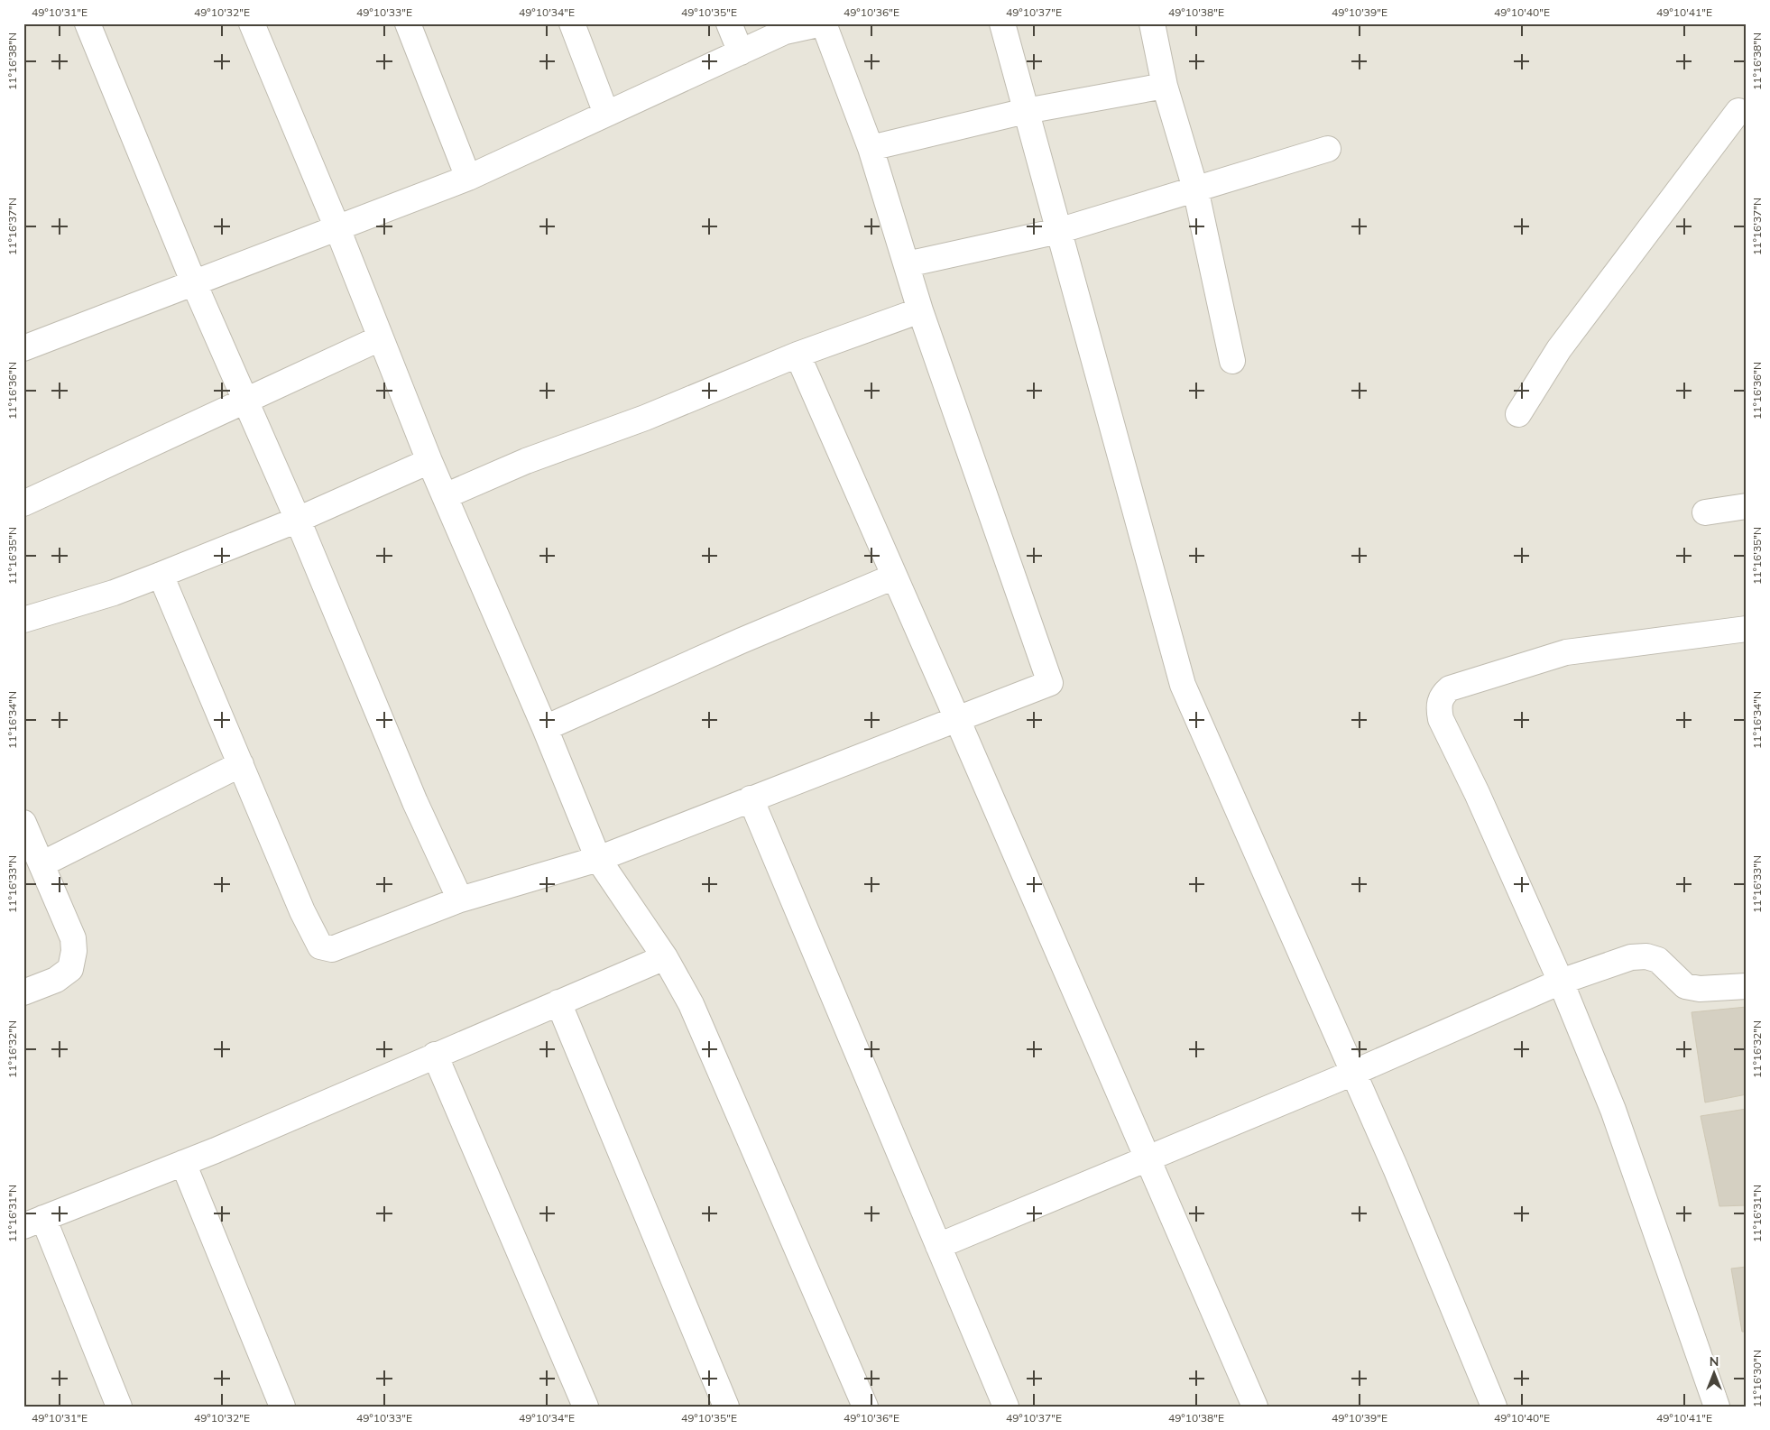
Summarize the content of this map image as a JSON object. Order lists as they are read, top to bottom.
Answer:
{
  "north": "top",
  "coordinates": [
    "49°10'31\"E",
    "49°10'32\"E",
    "49°10'33\"E",
    "49°10'34\"E",
    "49°10'35\"E",
    "49°10'36\"E",
    "49°10'37\"E",
    "49°10'38\"E",
    "49°10'39\"E",
    "49°10'40\"E",
    "49°10'41\"E",
    "11°16'38\"N",
    "11°16'37\"N",
    "11°16'36\"N",
    "11°16'35\"N",
    "11°16'34\"N",
    "11°16'33\"N",
    "11°16'32\"N",
    "11°16'31\"N",
    "11°16'30\"N"
  ]
}
